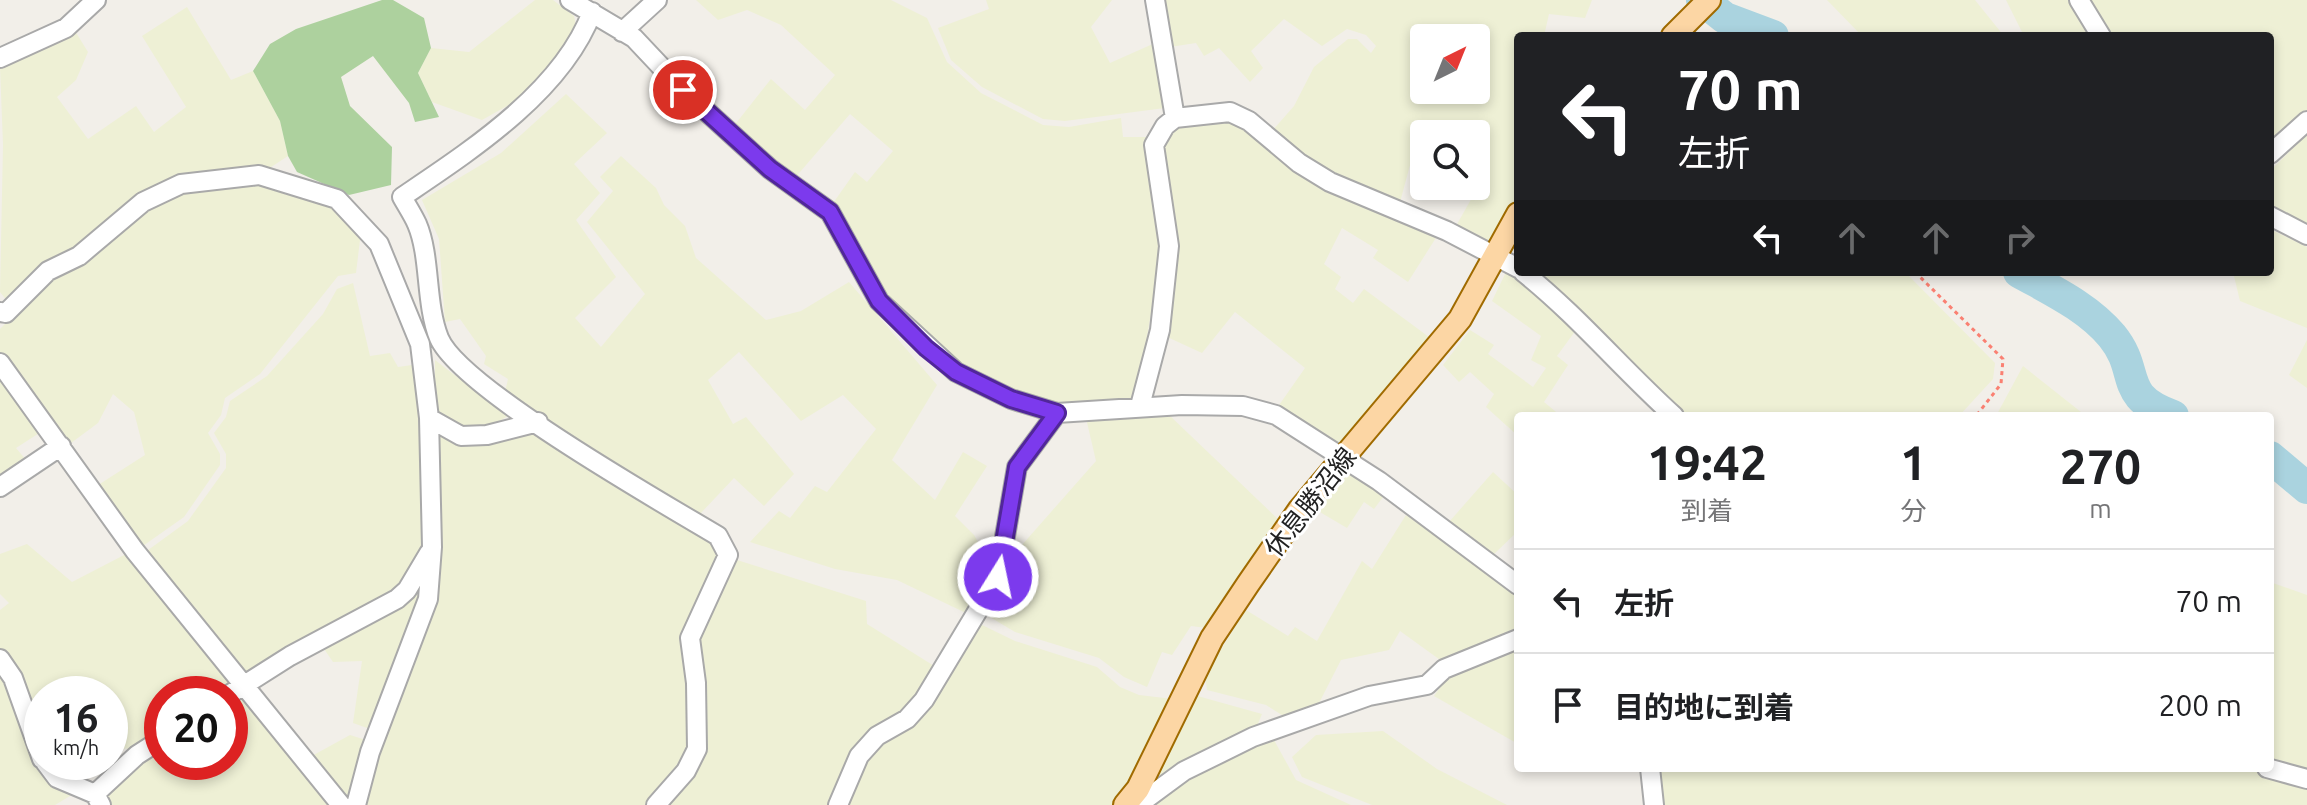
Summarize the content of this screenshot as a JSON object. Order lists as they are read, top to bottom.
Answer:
{
  "streets": {
    "main road": ["休息勝沼線"]
  },
  "north": "top right",
  "page": {
    "turn": ["70 m", "左折"],
    "eta": [
      "19:42",
      "到着",
      "1",
      "分",
      "270",
      "m"
    ],
    "list": [
      {
        "name": "左折",
        "value": "70 m"
      },
      {
        "name": "目的地に到着",
        "value": "200 m"
      }
    ],
    "speed": "16 km/h",
    "limit": "20"
  }
}
